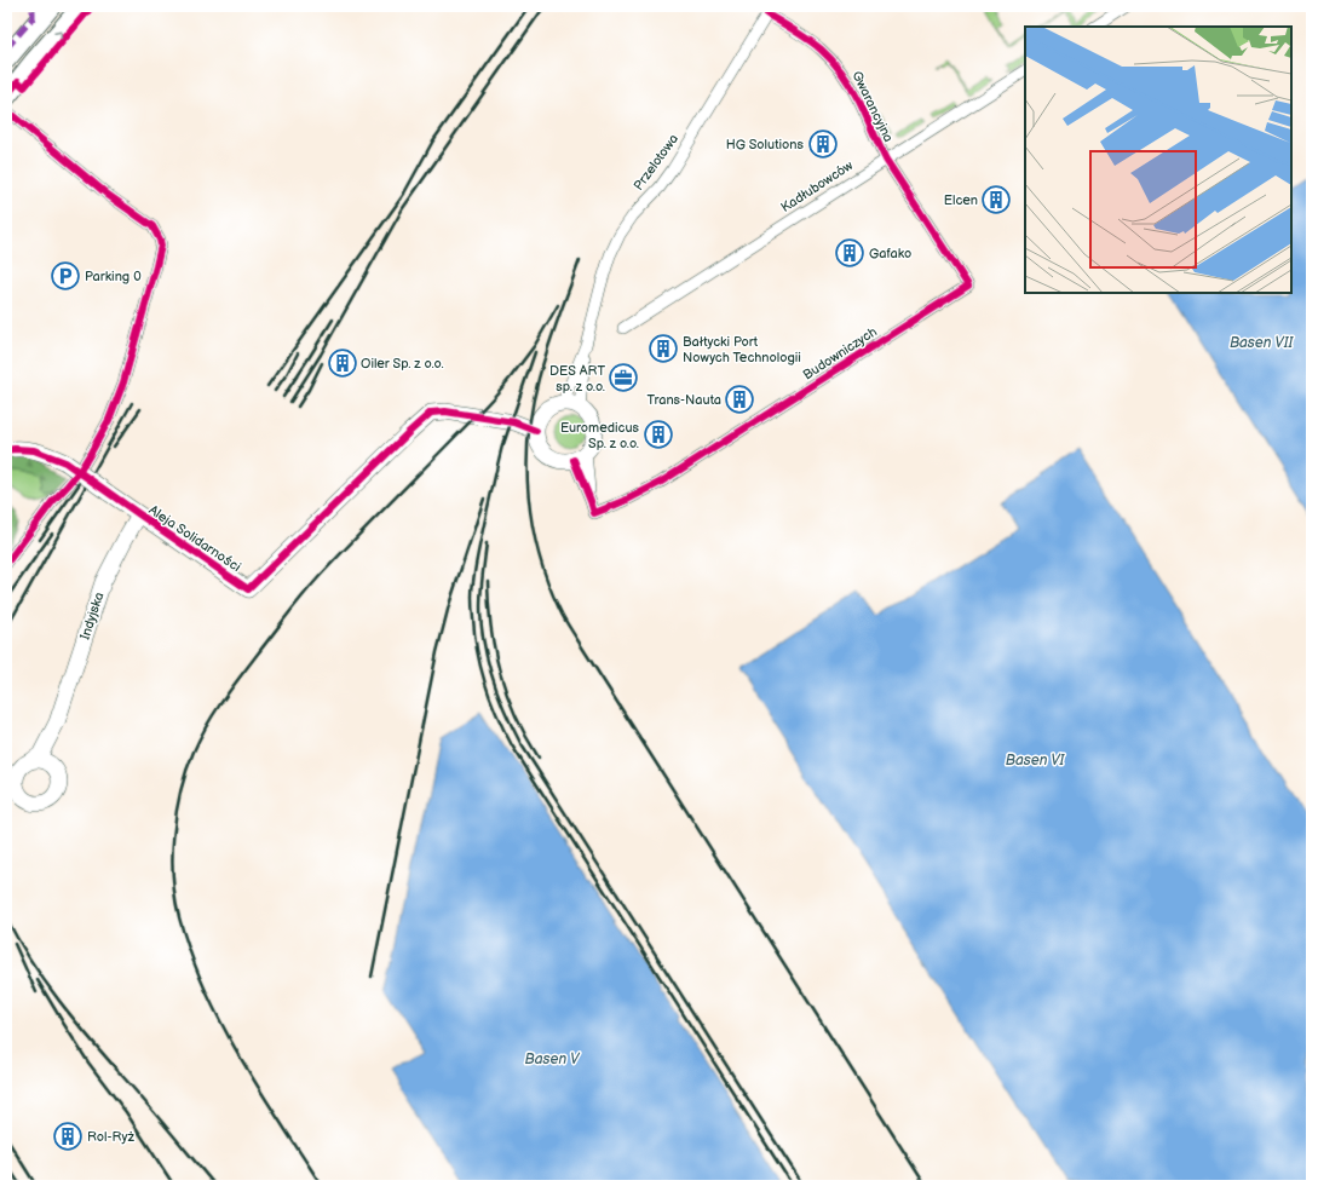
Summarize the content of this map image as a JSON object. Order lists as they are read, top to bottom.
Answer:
{
  "streets": {
    "street": [
      "Gwarancyjna",
      "Przelotowa",
      "Kadłubowców",
      "Budowniczych",
      "Aleja Solidarności",
      "Indyjska"
    ]
  },
  "crossings": [
    ["Gwarancyjna", "Przelotowa"],
    ["Gwarancyjna", "Kadłubowców"],
    ["Gwarancyjna", "Budowniczych"],
    ["Przelotowa", "Budowniczych"],
    ["Przelotowa", "Aleja Solidarności"],
    ["Kadłubowców", "Budowniczych"],
    ["Budowniczych", "Aleja Solidarności"],
    ["Aleja Solidarności", "Indyjska"]
  ],
  "water": ["Basen VII", "Basen VI", "Basen V"],
  "places": {
    "building": [
      "HG Solutions",
      "Elcen",
      "Gafako",
      "Bałtycki Port Nowych Technologii",
      "Oiler Sp. z o.o.",
      "Trans-Nauta",
      "Euromedicus Sp. z o.o.",
      "Rol-Ryż"
    ],
    "parking": ["Parking 0"],
    "office": ["DES ART sp. z o.o."]
  }
}
